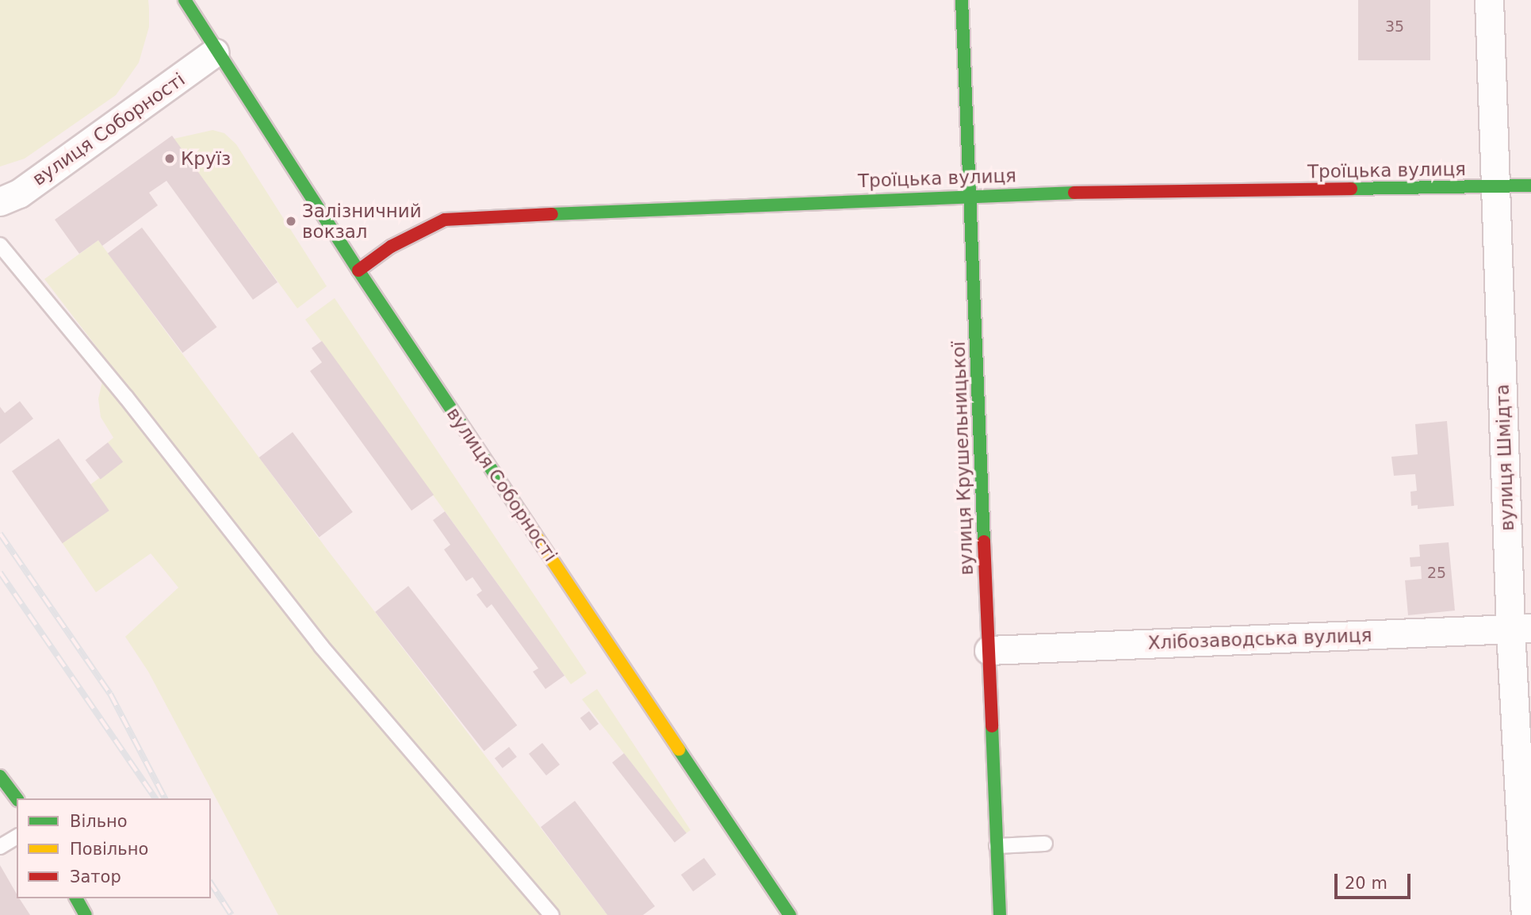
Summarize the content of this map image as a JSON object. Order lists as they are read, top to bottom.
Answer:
{
  "streets": {
    "street": [
      "вулиця Соборності",
      "Троїцька вулиця",
      "вулиця Шмідта",
      "вулиця Крушельницької",
      "Хлібозаводська вулиця"
    ]
  },
  "crossings": [
    ["вулиця Соборності", "Троїцька вулиця"],
    ["Троїцька вулиця", "вулиця Шмідта"],
    ["Троїцька вулиця", "вулиця Крушельницької"],
    ["вулиця Шмідта", "Хлібозаводська вулиця"],
    ["вулиця Крушельницької", "Хлібозаводська вулиця"]
  ],
  "places": ["Круїз", "Залізничний вокзал"],
  "house_numbers": ["35", "25"],
  "legend": ["Вільно", "Повільно", "Затор"],
  "scale_bar": "20 m"
}
